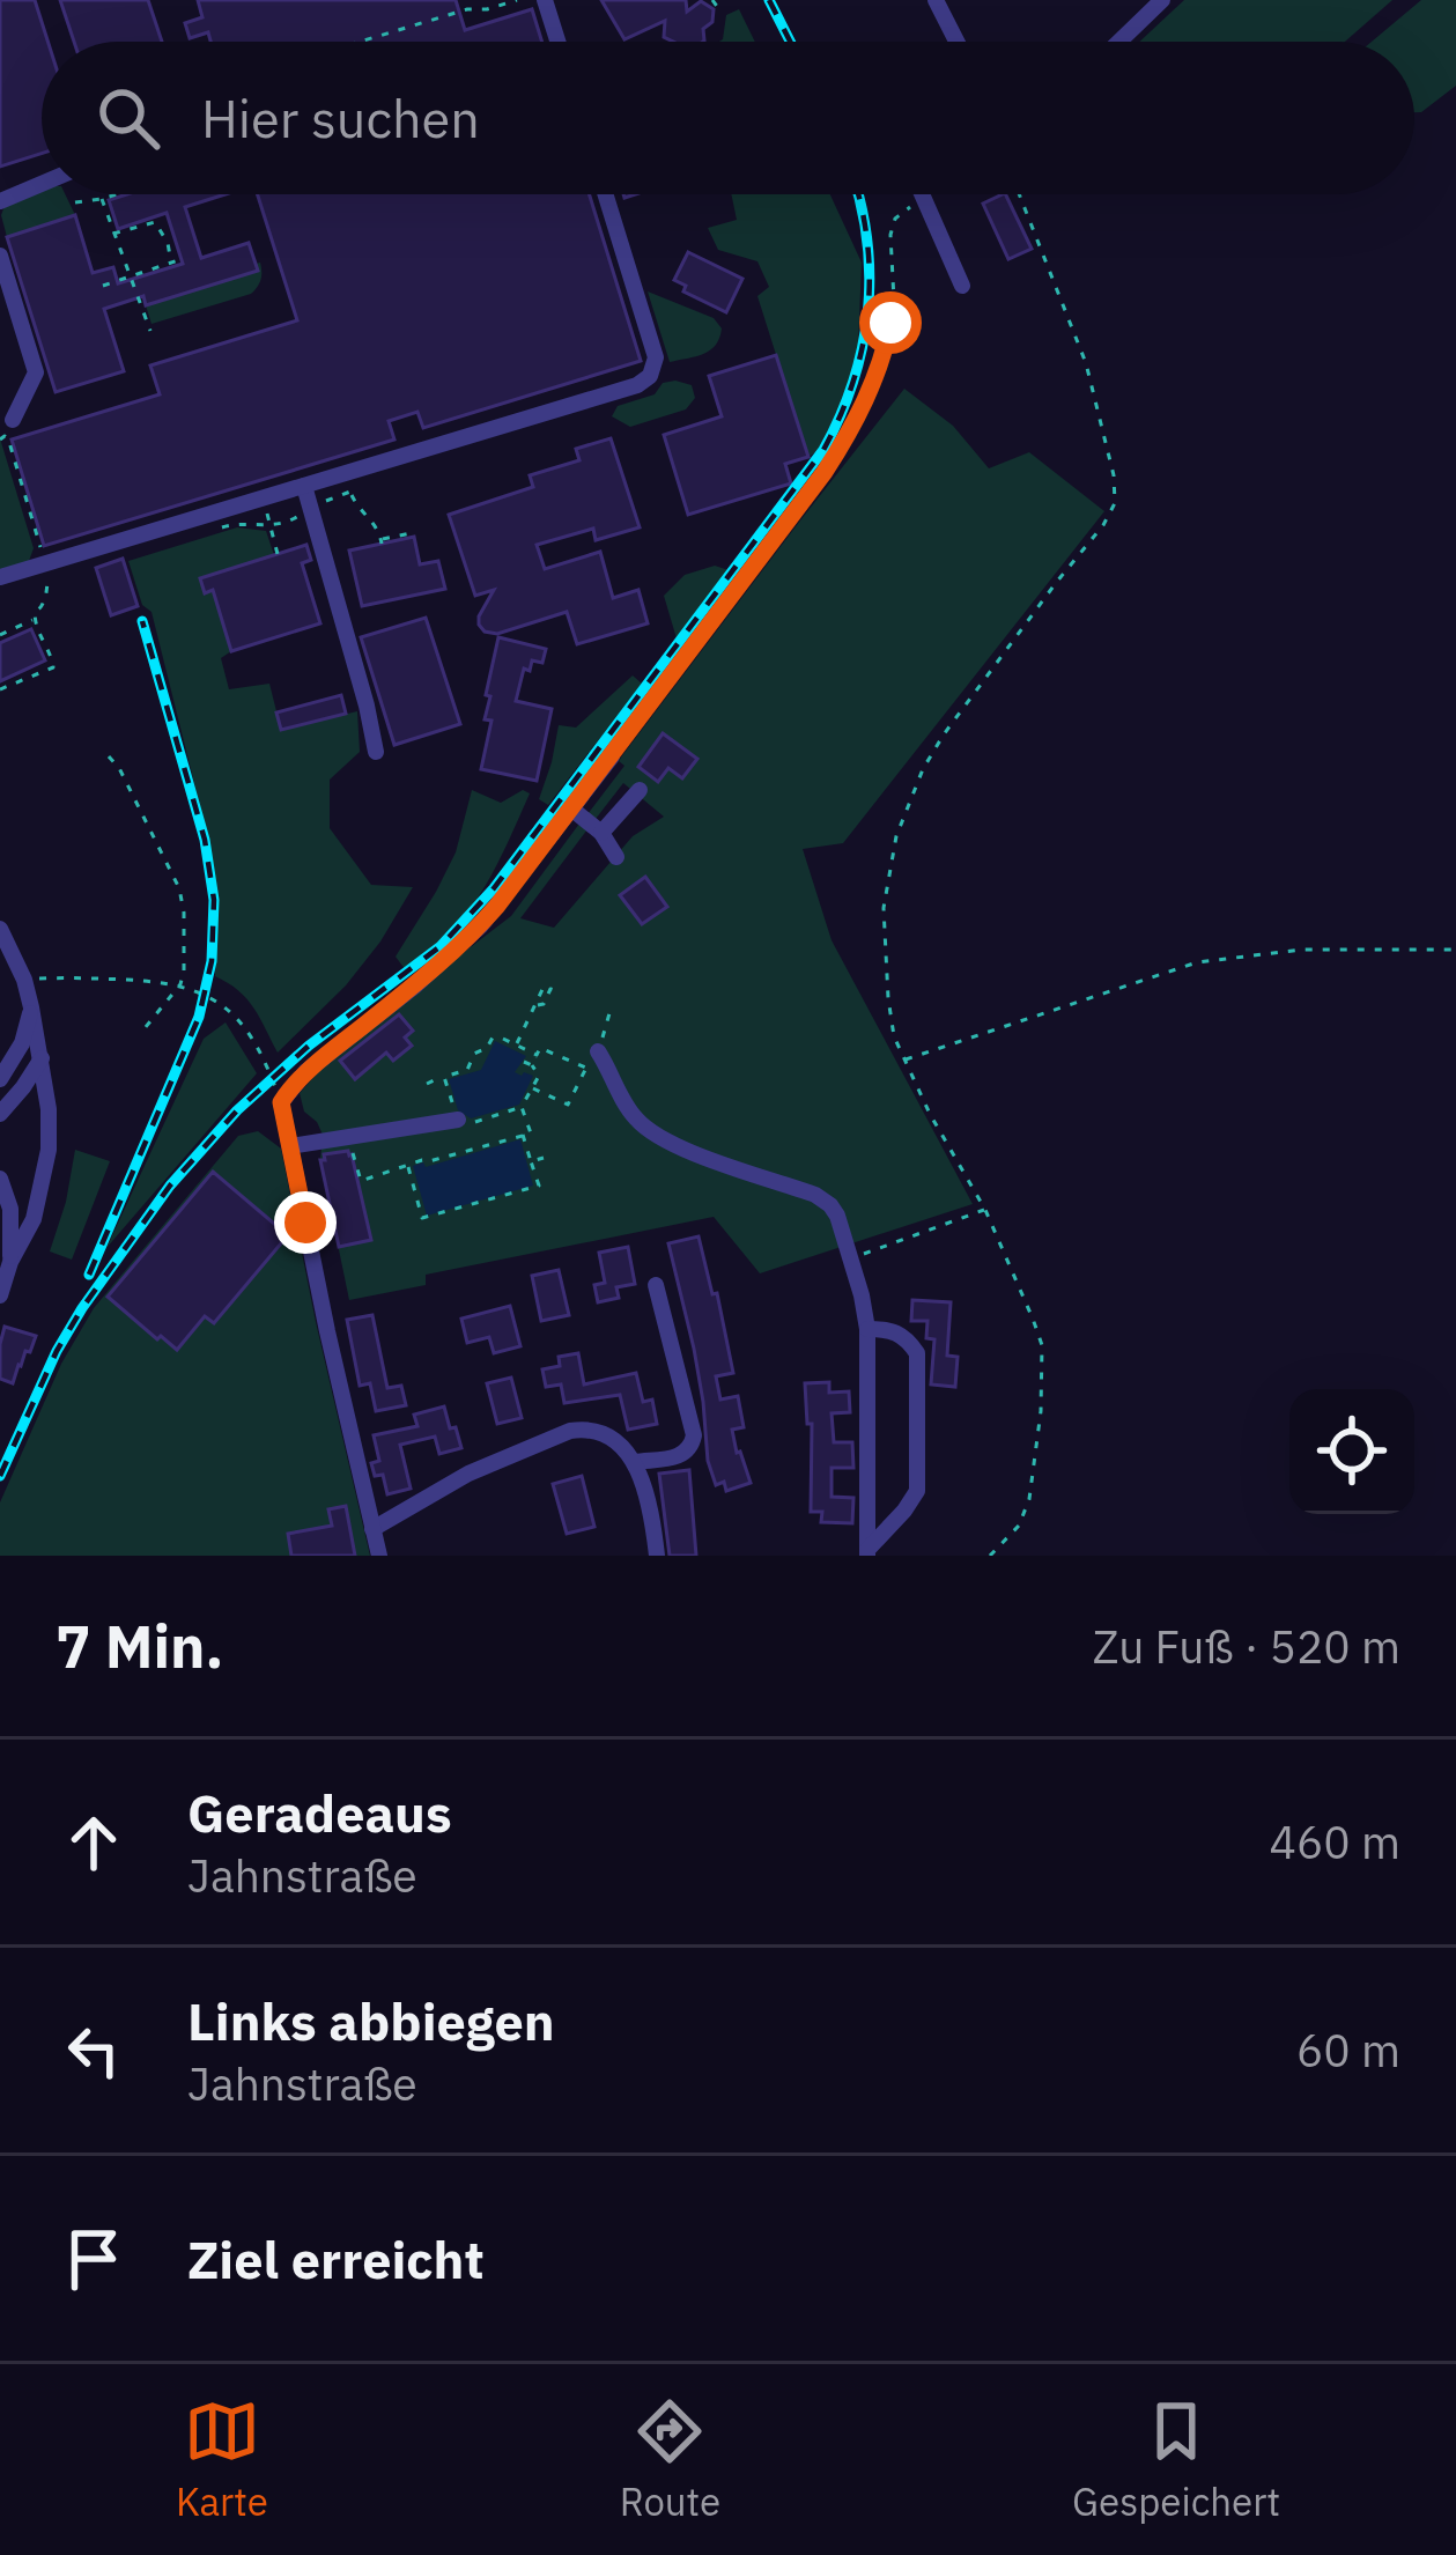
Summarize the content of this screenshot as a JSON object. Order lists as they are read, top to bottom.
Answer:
{
  "page": {
    "search": "Hier suchen",
    "heading": ["7 Min.", "Zu Fuß · 520 m"],
    "list": [
      ["Geradeaus", "Jahnstraße", "460 m"],
      ["Links abbiegen", "Jahnstraße", "60 m"],
      "Ziel erreicht"
    ],
    "nav": ["Karte", "Route", "Gespeichert"]
  }
}
